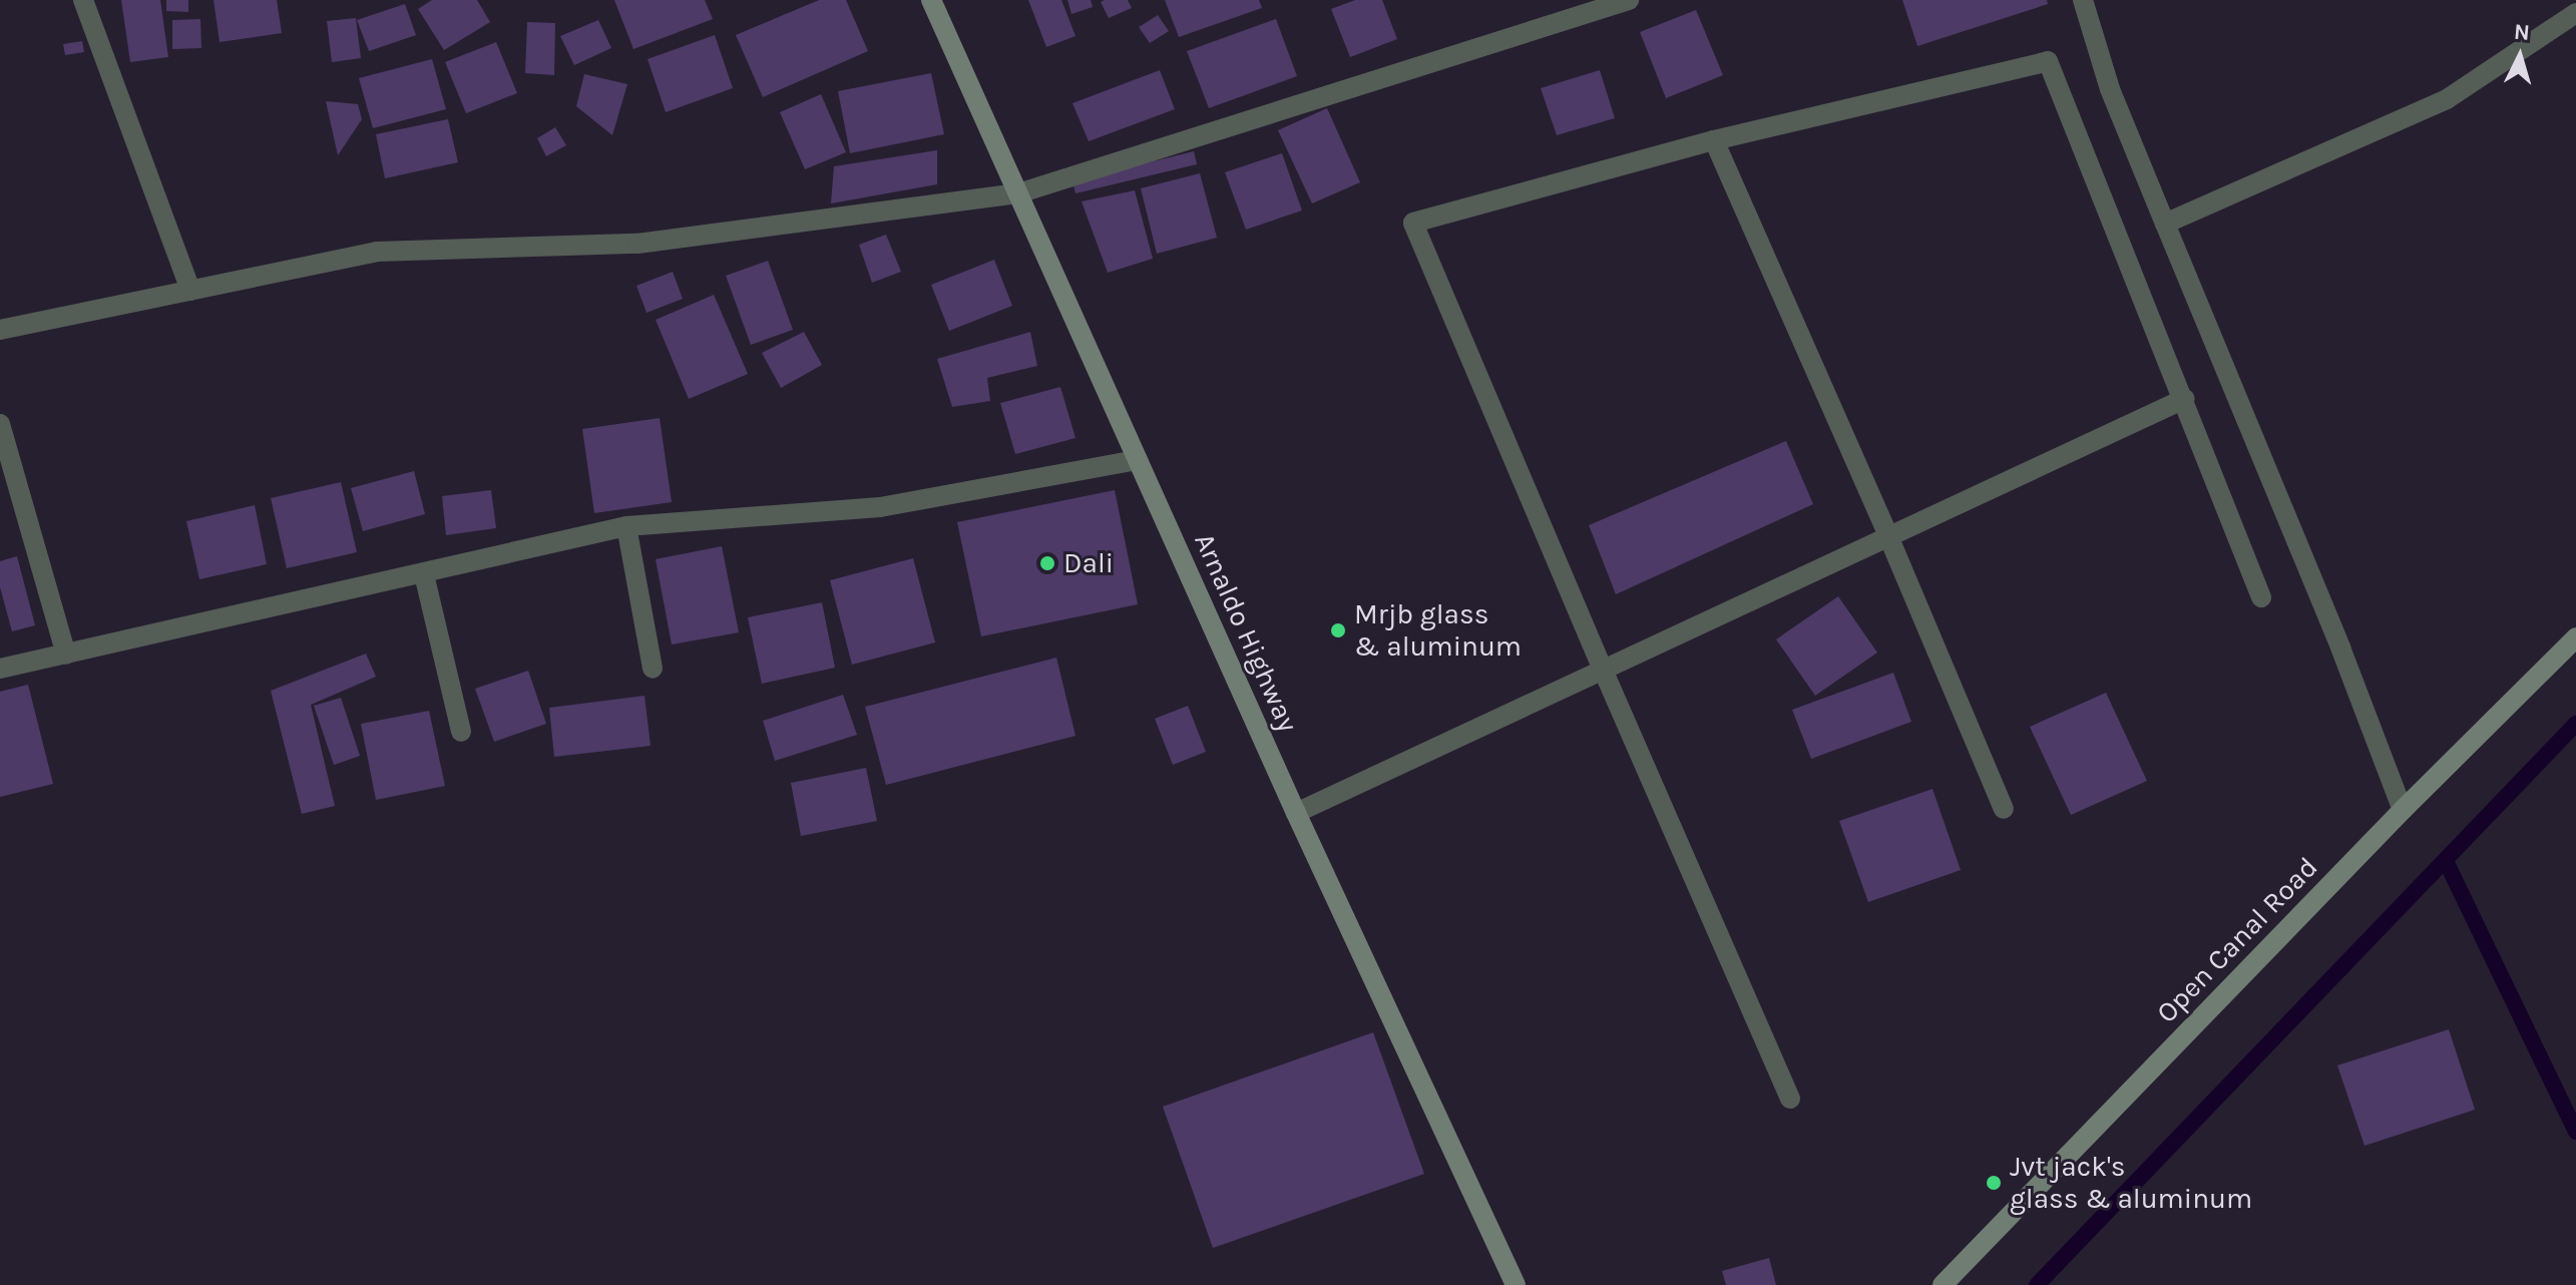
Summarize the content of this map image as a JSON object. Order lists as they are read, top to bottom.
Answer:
{
  "streets": {
    "main road": ["Arnaldo Highway", "Open Canal Road"]
  },
  "places": ["Dali", "Mrjb glass & aluminum", "Jvt jack's glass & aluminum"],
  "north": "top"
}
